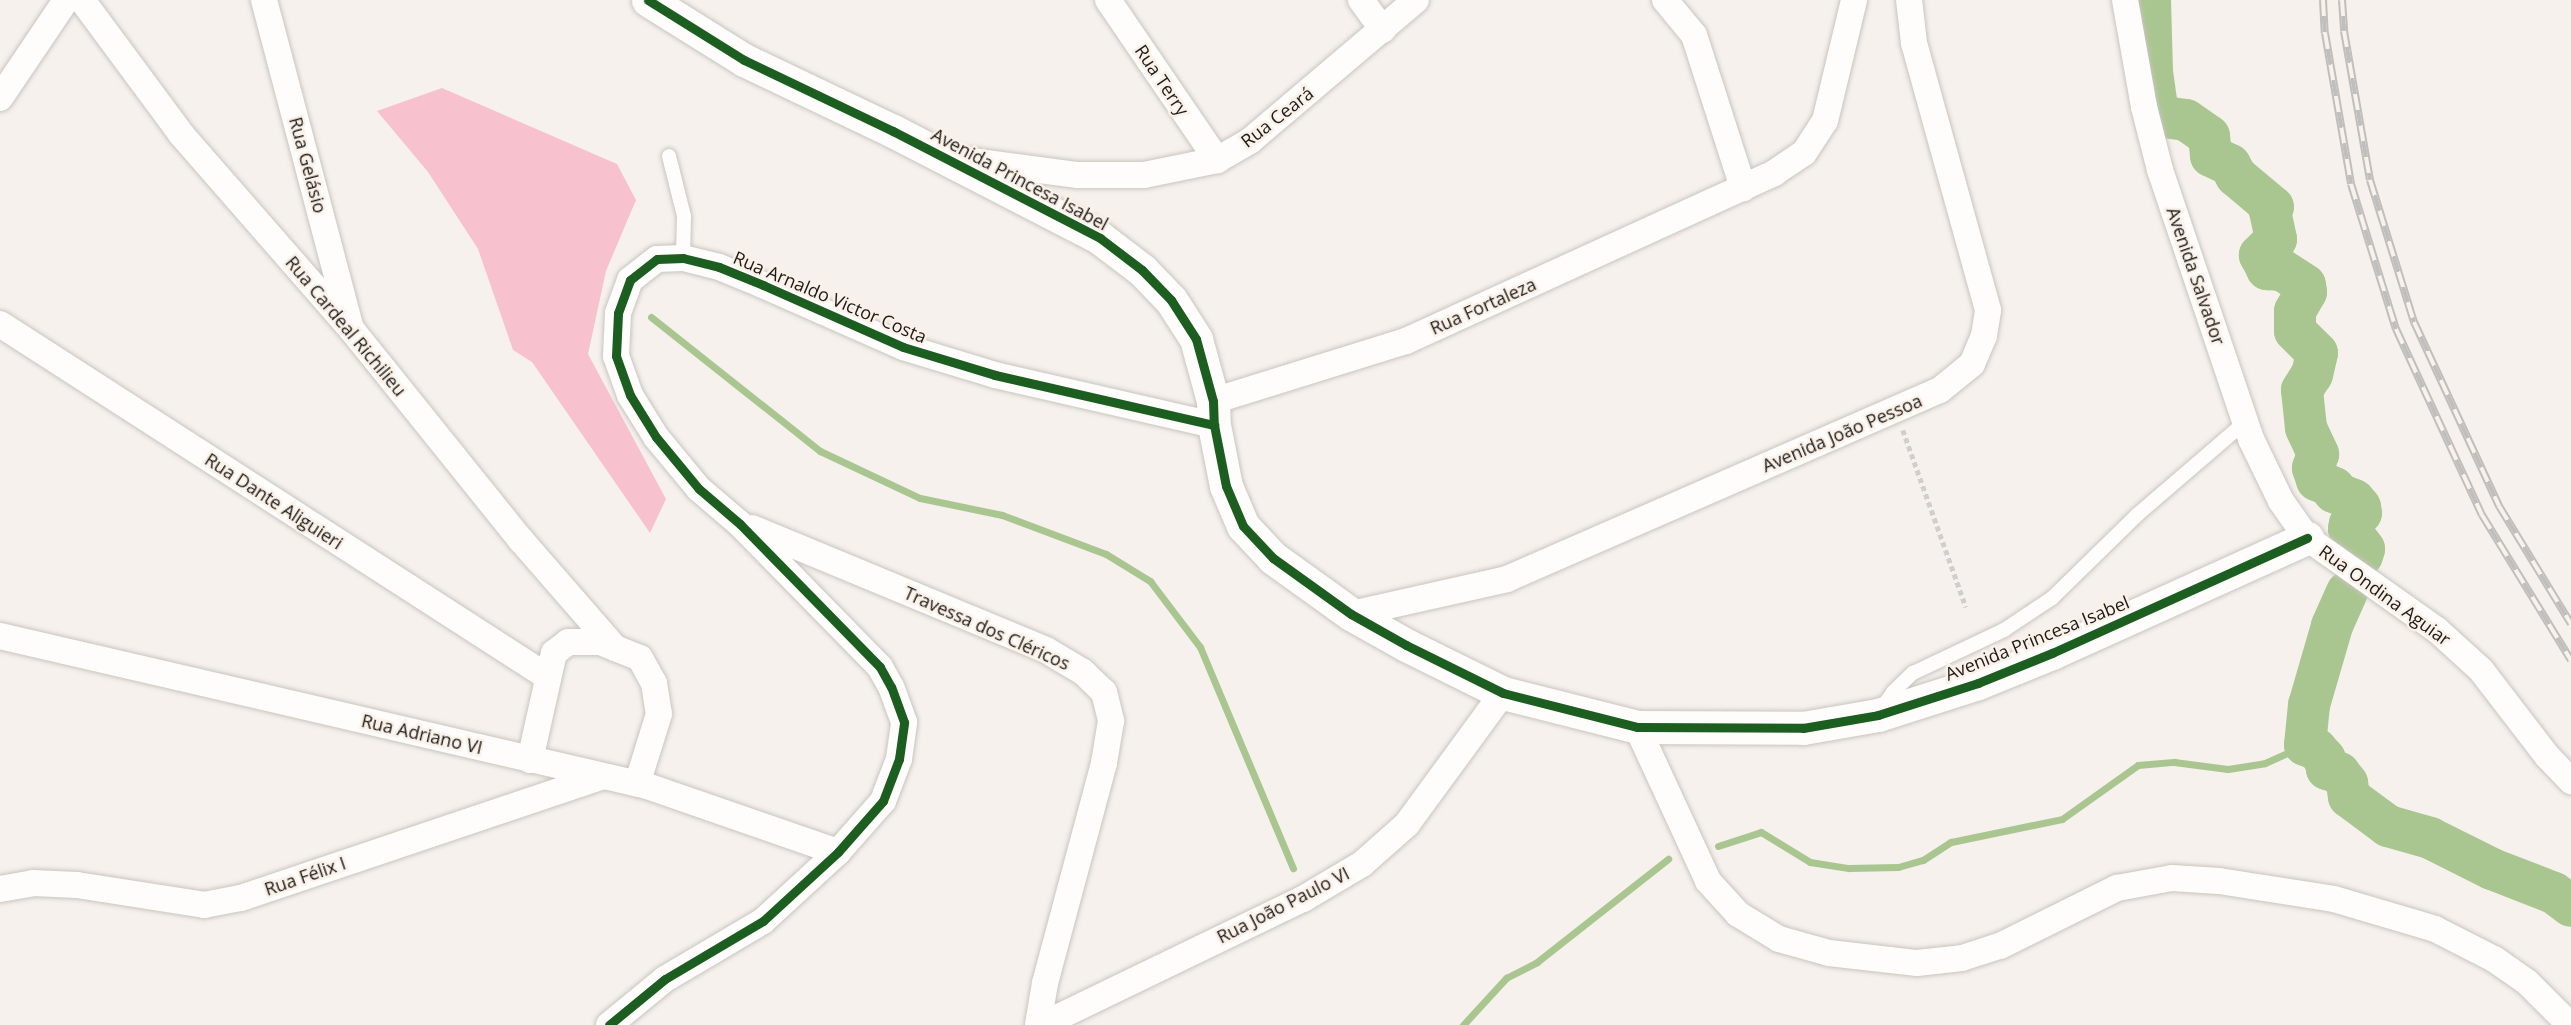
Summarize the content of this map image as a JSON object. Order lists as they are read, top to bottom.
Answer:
{
  "streets": {
    "street": [
      "Rua Terry",
      "Rua Ceará",
      "Rua Gelásio",
      "Avenida Princesa Isabel",
      "Avenida Salvador",
      "Rua Arnaldo Victor Costa",
      "Rua Fortaleza",
      "Rua Cardeal Richilieu",
      "Avenida João Pessoa",
      "Rua Dante Aliguieri",
      "Rua Ondina Aguiar",
      "Travessa dos Cléricos",
      "Rua Adriano VI",
      "Rua Félix I",
      "Rua João Paulo VI"
    ]
  },
  "crossings": [
    ["Rua Terry", "Rua Ceará"],
    ["Rua Ceará", "Avenida Princesa Isabel"],
    ["Rua Gelásio", "Rua Cardeal Richilieu"],
    ["Avenida Princesa Isabel", "Avenida Salvador"],
    ["Avenida Princesa Isabel", "Rua Arnaldo Victor Costa"],
    ["Avenida Princesa Isabel", "Rua Fortaleza"],
    ["Avenida Princesa Isabel", "Avenida João Pessoa"],
    ["Avenida Princesa Isabel", "Rua Ondina Aguiar"],
    ["Avenida Princesa Isabel", "Rua João Paulo VI"],
    ["Avenida Salvador", "Rua Ondina Aguiar"],
    ["Rua Arnaldo Victor Costa", "Rua Fortaleza"],
    ["Rua Arnaldo Victor Costa", "Travessa dos Cléricos"],
    ["Rua Arnaldo Victor Costa", "Rua Adriano VI"],
    ["Rua Cardeal Richilieu", "Rua Dante Aliguieri"],
    ["Rua Cardeal Richilieu", "Rua Adriano VI"],
    ["Rua Cardeal Richilieu", "Rua Félix I"],
    ["Rua Dante Aliguieri", "Rua Adriano VI"],
    ["Rua Dante Aliguieri", "Rua Félix I"],
    ["Travessa dos Cléricos", "Rua João Paulo VI"],
    ["Rua Adriano VI", "Rua Félix I"]
  ]
}
